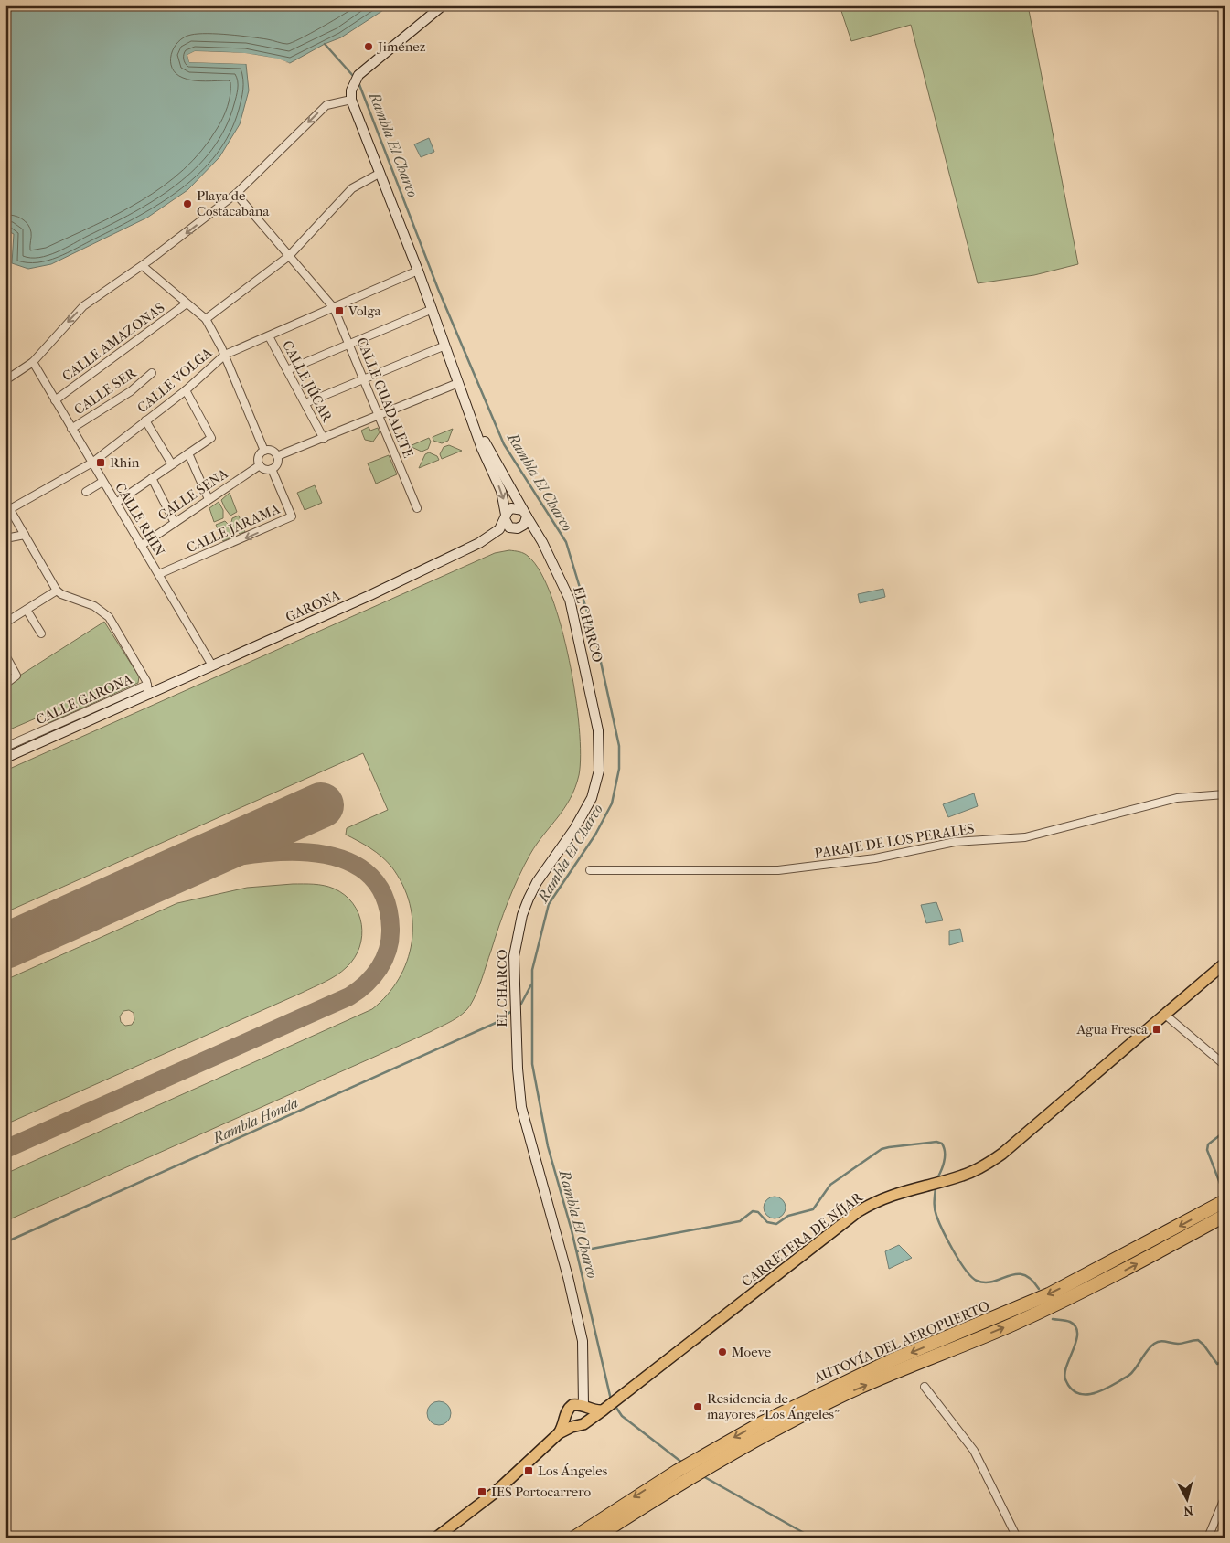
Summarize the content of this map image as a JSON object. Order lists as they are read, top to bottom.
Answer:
{
  "streets": {
    "highway": ["AUTOVÍA DEL AEROPUERTO"],
    "main road": ["GARONA", "EL CHARCO", "CARRETERA DE NÍJAR"],
    "street": [
      "CALLE AMAZONAS",
      "CALLE VOLGA",
      "CALLE JÚCAR",
      "CALLE SER",
      "CALLE GUADALETE",
      "CALLE SENA",
      "CALLE RHIN",
      "CALLE JARAMA",
      "CALLE GARONA",
      "PARAJE DE LOS PERALES"
    ]
  },
  "crossings": [
    ["CALLE AMAZONAS", "CALLE RHIN"],
    ["CALLE VOLGA", "CALLE JÚCAR"],
    ["CALLE VOLGA", "CALLE GUADALETE"],
    ["CALLE VOLGA", "CALLE RHIN"],
    ["CALLE VOLGA", "EL CHARCO"],
    ["CALLE SER", "CALLE RHIN"],
    ["CALLE SENA", "CALLE RHIN"],
    ["CALLE SENA", "CALLE JARAMA"],
    ["CALLE RHIN", "CALLE JARAMA"],
    ["CALLE RHIN", "GARONA"],
    ["EL CHARCO", "CARRETERA DE NÍJAR"]
  ],
  "water": ["Rambla El Charco", "Rambla Honda"],
  "places": {
    "other": [
      "Jiménez",
      "Playa de Costacabana",
      "Moeve",
      "Residencia de mayores \"Los Ángeles\""
    ],
    "transit": [
      "Volga",
      "Rhin",
      "Agua Fresca",
      "Los Ángeles",
      "IES Portocarrero"
    ]
  },
  "north": "bottom"
}
